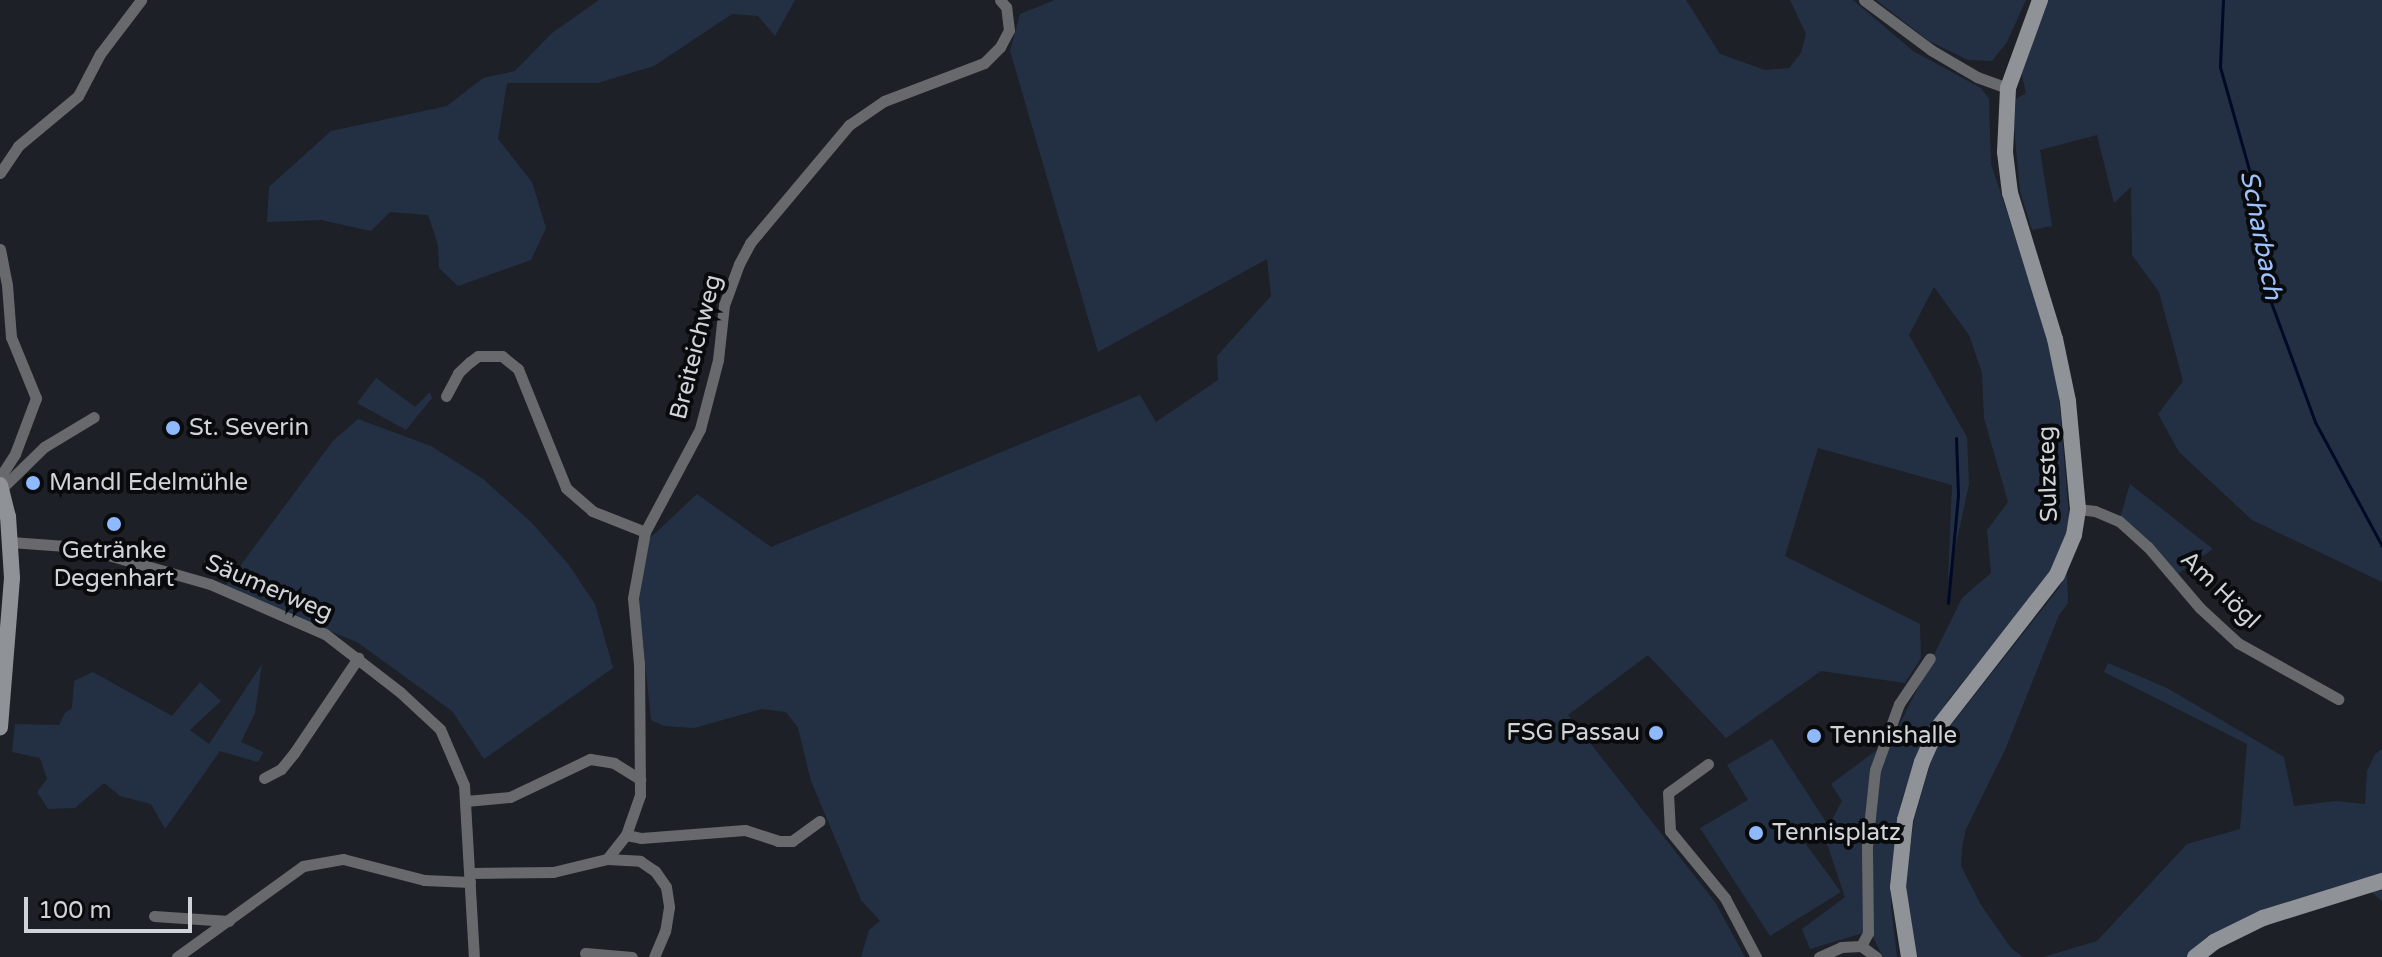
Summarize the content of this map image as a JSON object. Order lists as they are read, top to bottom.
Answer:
{
  "streets": {
    "street": [
      "Breiteichweg",
      "Sulzsteg",
      "Säumerweg",
      "Am Högl"
    ]
  },
  "crossings": [
    ["Sulzsteg", "Am Högl"]
  ],
  "water": ["Scharbach"],
  "places": [
    "St. Severin",
    "Mandl Edelmühle",
    "Getränke Degenhart",
    "FSG Passau",
    "Tennishalle",
    "Tennisplatz"
  ],
  "scale_bar": "100 m"
}
